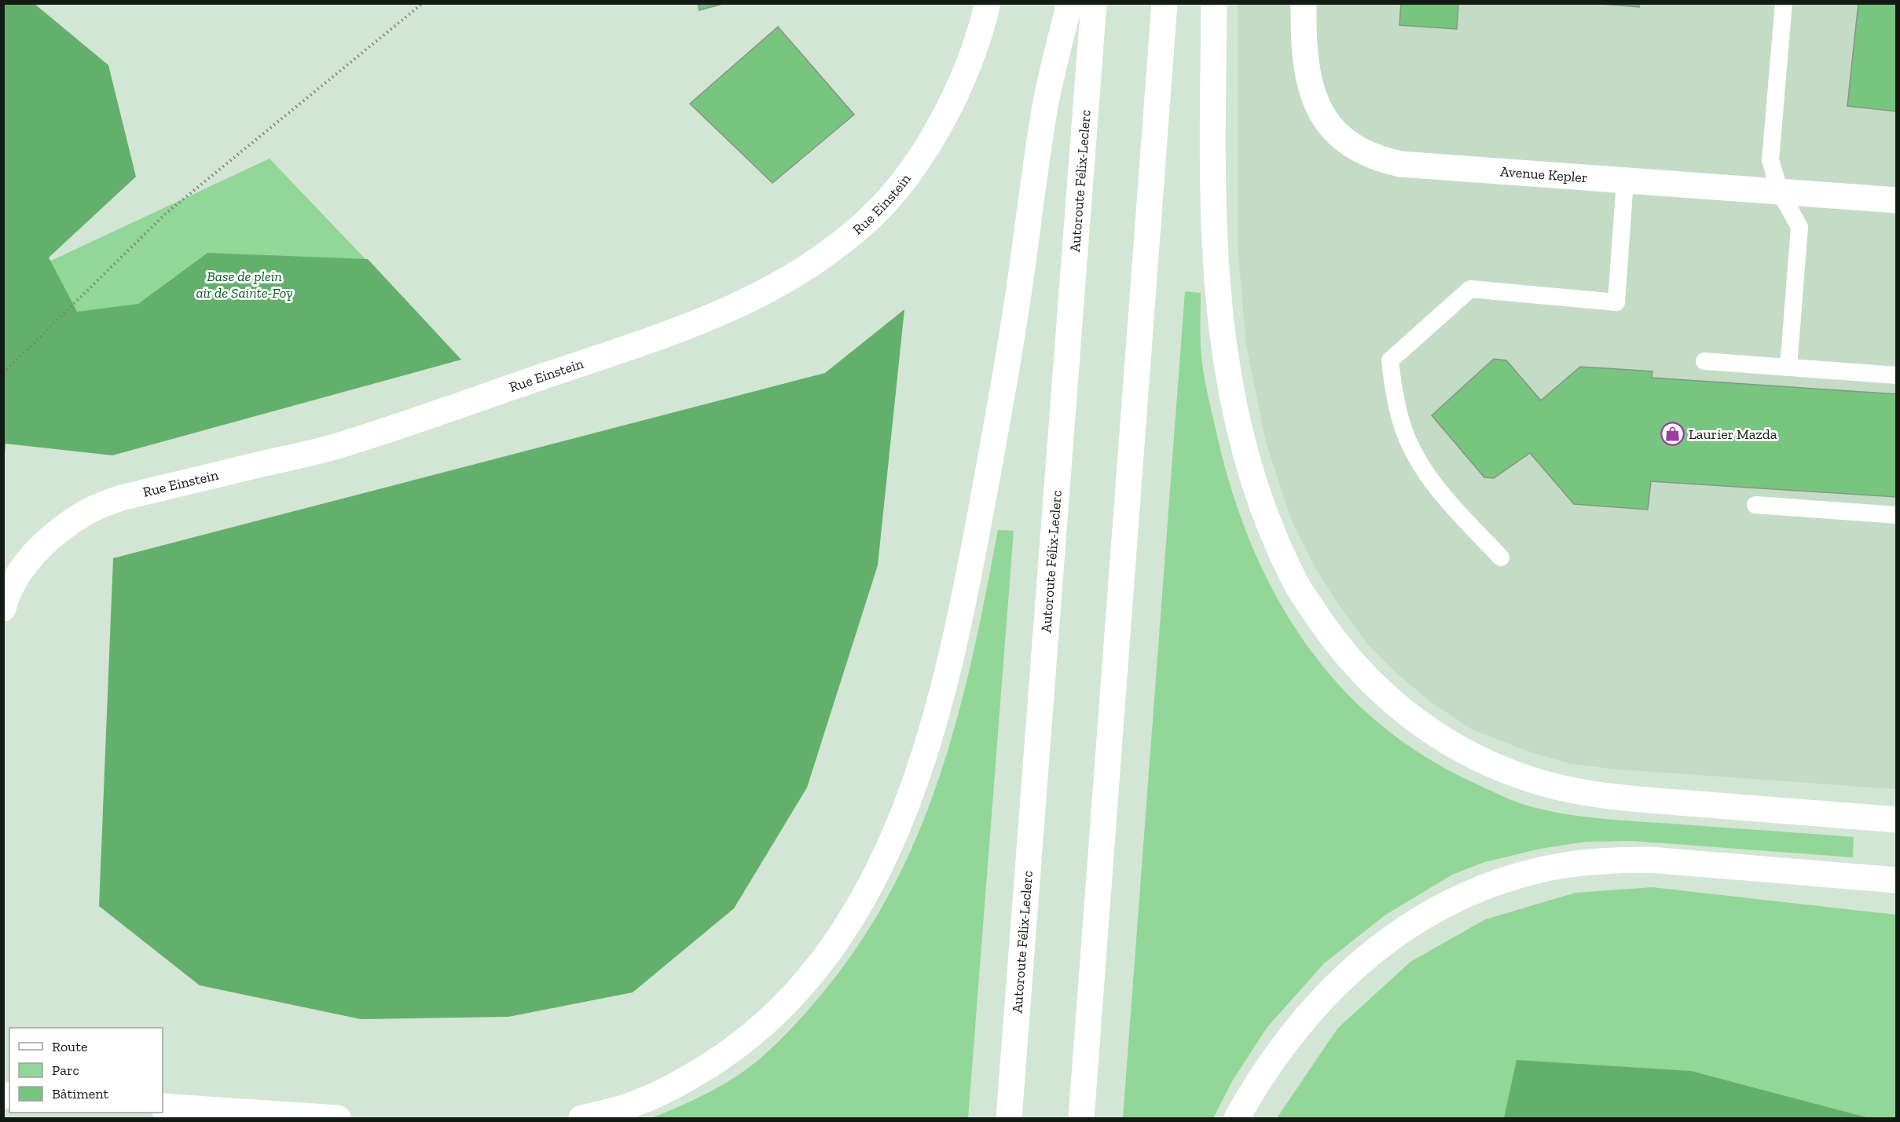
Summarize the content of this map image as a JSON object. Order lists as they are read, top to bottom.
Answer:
{
  "streets": {
    "main road": ["Avenue Kepler", "Autoroute Félix-Leclerc", "Rue Einstein"]
  },
  "parks": ["Base de plein air de Sainte-Foy"],
  "places": {
    "shop": ["Laurier Mazda"]
  },
  "legend": ["Route", "Parc", "Bâtiment"]
}
